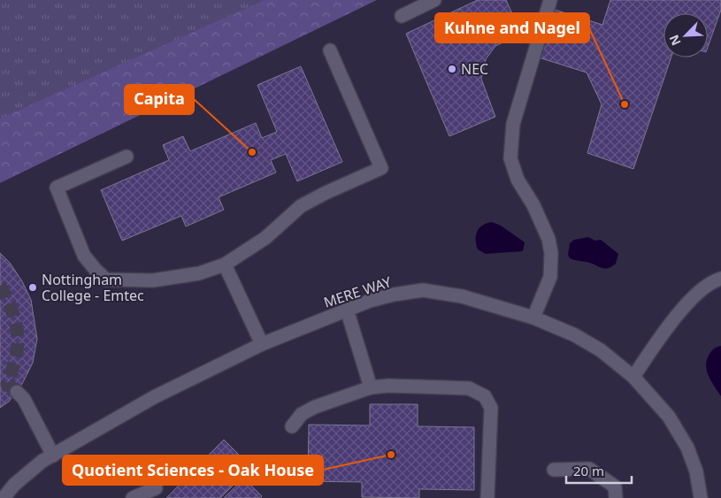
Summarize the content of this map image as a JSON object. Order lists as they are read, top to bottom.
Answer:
{
  "streets": {
    "street": ["MERE WAY"]
  },
  "places": [
    "NEC",
    "Kuhne and Nagel",
    "Capita",
    "Nottingham College - Emtec",
    "Quotient Sciences - Oak House"
  ],
  "scale_bar": "20 m",
  "north": "bottom left"
}
